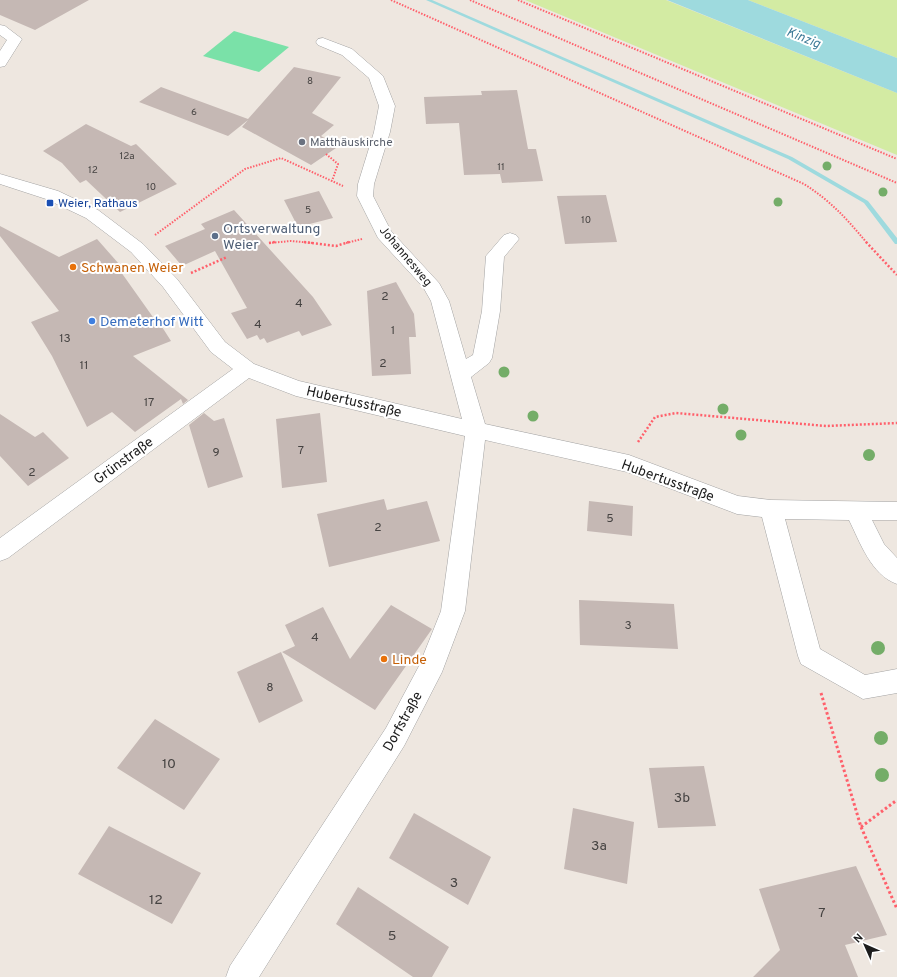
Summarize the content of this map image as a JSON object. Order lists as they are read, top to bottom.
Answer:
{
  "streets": {
    "street": [
      "Johannesweg",
      "Hubertusstraße",
      "Grünstraße",
      "Dorfstraße"
    ]
  },
  "crossings": [
    ["Johannesweg", "Hubertusstraße"],
    ["Johannesweg", "Dorfstraße"],
    ["Hubertusstraße", "Grünstraße"],
    ["Hubertusstraße", "Dorfstraße"]
  ],
  "water": ["Kinzig"],
  "places": {
    "other": [
      "Matthäuskirche",
      "Ortsverwaltung Weier",
      "Schwanen Weier",
      "Demeterhof Witt",
      "Linde"
    ],
    "transit": ["Weier, Rathaus"]
  },
  "house_numbers": [
    "8",
    "6",
    "12a",
    "11",
    "12",
    "10",
    "5",
    "10",
    "2",
    "4",
    "4",
    "1",
    "13",
    "2",
    "11",
    "17",
    "7",
    "9",
    "2",
    "5",
    "2",
    "3",
    "4",
    "8",
    "10",
    "3b",
    "3a",
    "3",
    "12",
    "7",
    "5"
  ],
  "north": "top left"
}
